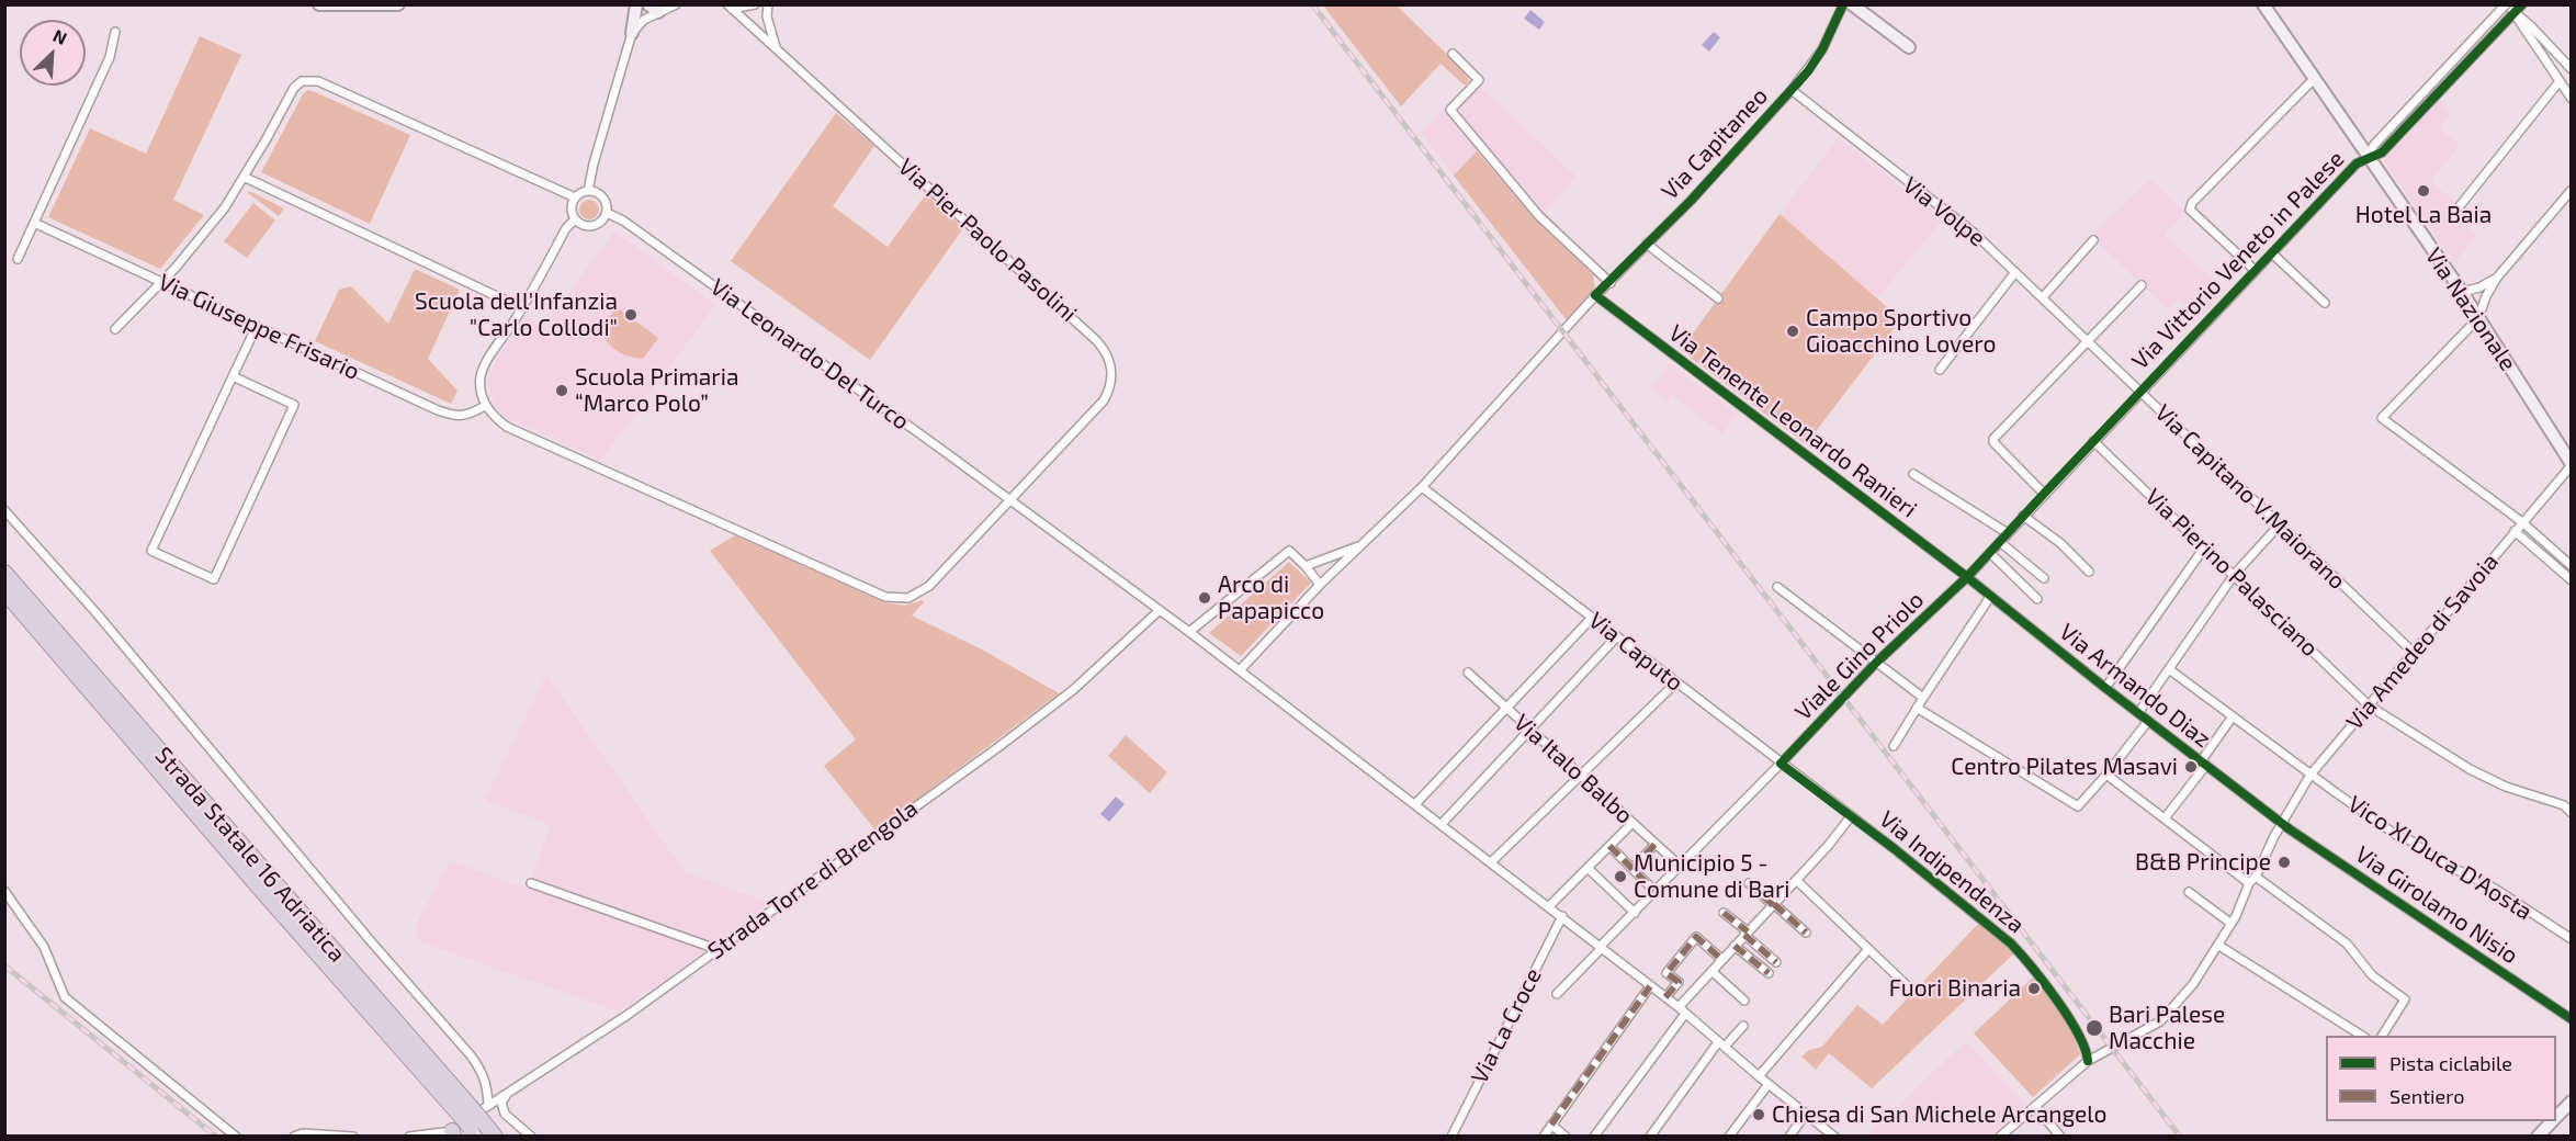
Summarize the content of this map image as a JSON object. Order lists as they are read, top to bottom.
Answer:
{
  "streets": {
    "highway": ["Strada Statale 16 Adriatica"],
    "street": [
      "Via Capitaneo",
      "Via Volpe",
      "Via Pier Paolo Pasolini",
      "Via Vittorio Veneto in Palese",
      "Via Nazionale",
      "Via Giuseppe Frisario",
      "Via Leonardo Del Turco",
      "Via Tenente Leonardo Ranieri",
      "Via Capitano V.Maiorano",
      "Via Pierino Palasciano",
      "Via Amedeo di Savoia",
      "Via Caputo",
      "Viale Gino Priolo",
      "Via Armando Diaz",
      "Via Italo Balbo",
      "Vico XI Duca D'Aosta",
      "Via Indipendenza",
      "Strada Torre di Brengola",
      "Via Girolamo Nisio",
      "Via La Croce"
    ]
  },
  "crossings": [
    ["Via Capitaneo", "Via Volpe"],
    ["Via Capitaneo", "Via Leonardo Del Turco"],
    ["Via Capitaneo", "Via Tenente Leonardo Ranieri"],
    ["Via Capitaneo", "Via Caputo"],
    ["Via Volpe", "Via Capitano V.Maiorano"],
    ["Via Pier Paolo Pasolini", "Via Giuseppe Frisario"],
    ["Via Pier Paolo Pasolini", "Via Leonardo Del Turco"],
    ["Via Vittorio Veneto in Palese", "Via Nazionale"],
    ["Via Vittorio Veneto in Palese", "Via Capitano V.Maiorano"],
    ["Via Vittorio Veneto in Palese", "Via Pierino Palasciano"],
    ["Via Vittorio Veneto in Palese", "Viale Gino Priolo"],
    ["Via Nazionale", "Via Amedeo di Savoia"],
    ["Via Leonardo Del Turco", "Viale Gino Priolo"],
    ["Via Leonardo Del Turco", "Strada Torre di Brengola"],
    ["Via Leonardo Del Turco", "Via La Croce"],
    ["Via Tenente Leonardo Ranieri", "Viale Gino Priolo"],
    ["Via Tenente Leonardo Ranieri", "Via Armando Diaz"],
    ["Via Capitano V.Maiorano", "Via Amedeo di Savoia"],
    ["Via Pierino Palasciano", "Via Amedeo di Savoia"],
    ["Via Amedeo di Savoia", "Via Armando Diaz"],
    ["Via Amedeo di Savoia", "Vico XI Duca D'Aosta"],
    ["Via Amedeo di Savoia", "Via Indipendenza"],
    ["Via Amedeo di Savoia", "Via Girolamo Nisio"],
    ["Via Caputo", "Viale Gino Priolo"],
    ["Via Caputo", "Via Indipendenza"],
    ["Viale Gino Priolo", "Via Armando Diaz"],
    ["Viale Gino Priolo", "Via Italo Balbo"],
    ["Via Armando Diaz", "Via Girolamo Nisio"]
  ],
  "places": [
    "Hotel La Baia",
    "Scuola dell'Infanzia \"Carlo Collodi\"",
    "Campo Sportivo Gioacchino Lovero",
    "Scuola Primaria “Marco Polo”",
    "Arco di Papapicco",
    "Centro Pilates Masavi",
    "B&B Principe",
    "Municipio 5 - Comune di Bari",
    "Fuori Binaria",
    "Bari Palese Macchie",
    "Chiesa di San Michele Arcangelo"
  ],
  "legend": ["Pista ciclabile", "Sentiero"],
  "north": "top right"
}
